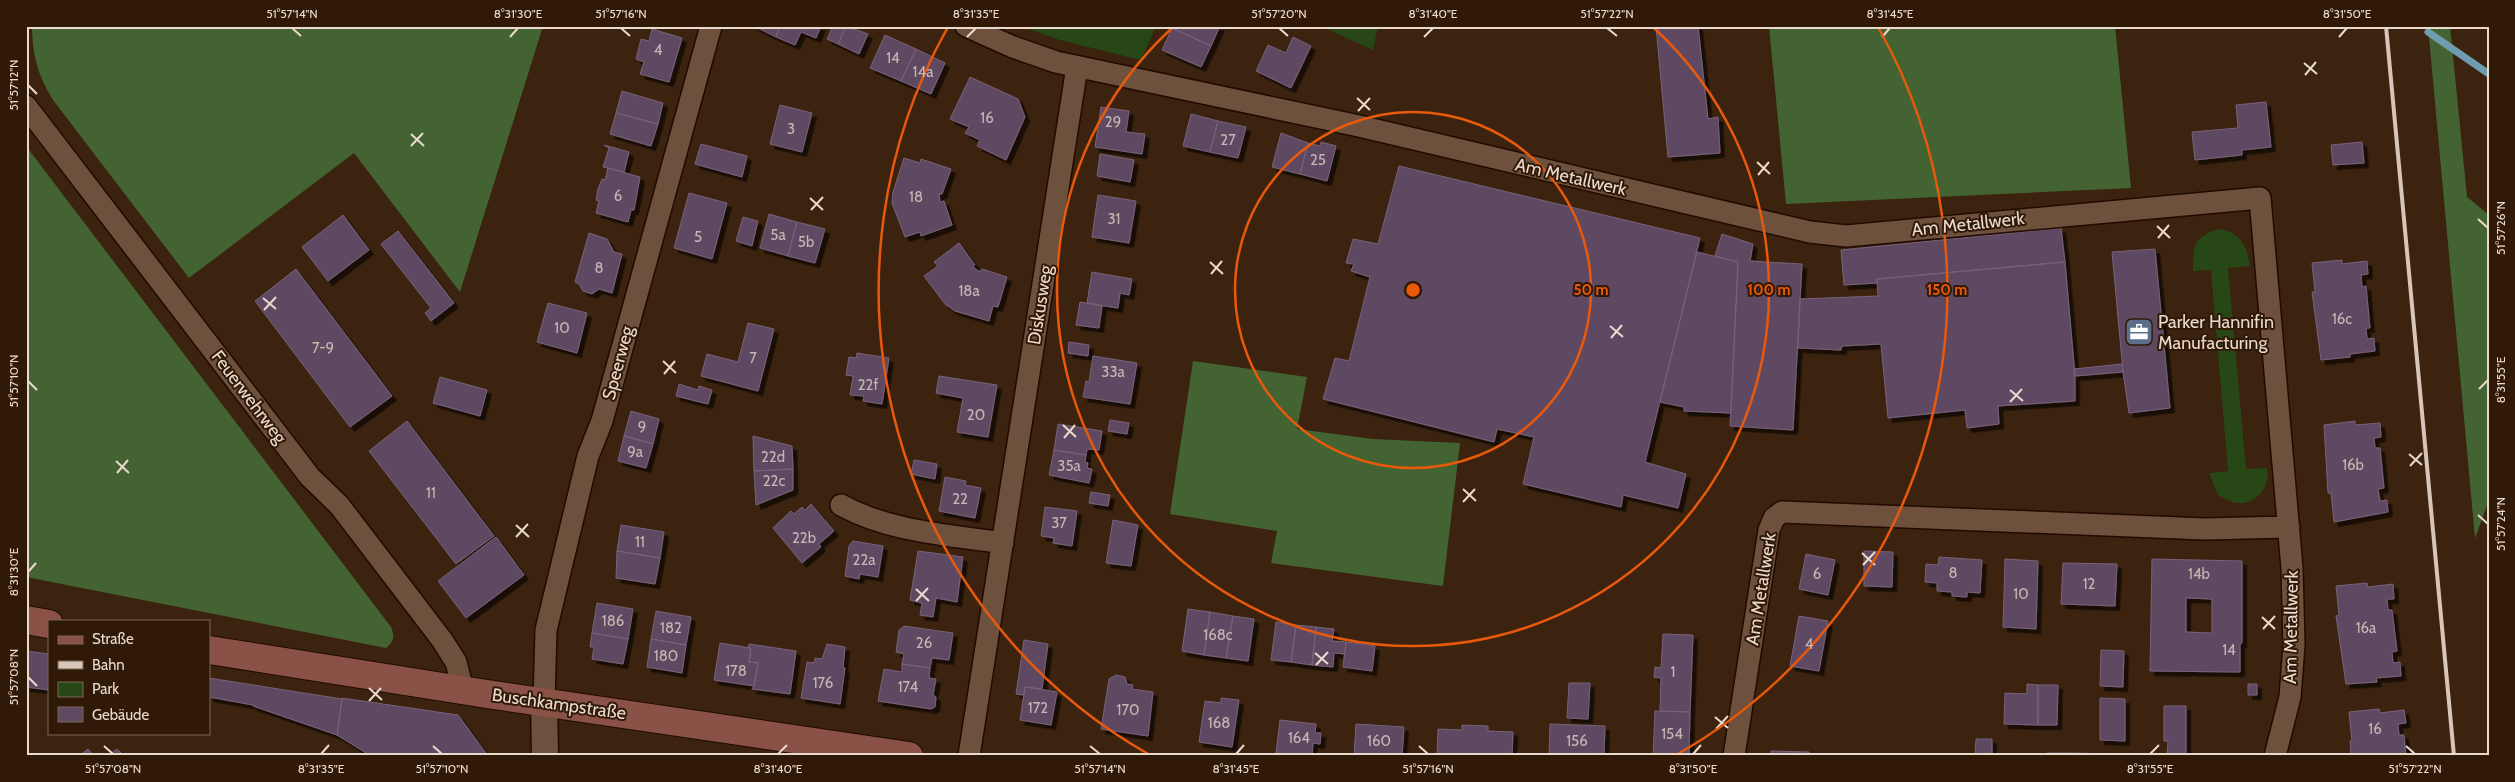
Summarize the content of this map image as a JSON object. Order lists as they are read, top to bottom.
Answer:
{
  "streets": {
    "main road": ["Buschkampstraße"],
    "street": [
      "Am Metallwerk",
      "Diskusweg",
      "Speerweg",
      "Feuerwehrweg"
    ]
  },
  "crossings": [
    ["Am Metallwerk", "Diskusweg"],
    ["Speerweg", "Buschkampstraße"],
    ["Feuerwehrweg", "Buschkampstraße"]
  ],
  "places": {
    "office": ["Parker Hannifin Manufacturing"]
  },
  "house_numbers": [
    "4",
    "14",
    "14a",
    "16",
    "29",
    "3",
    "27",
    "25",
    "6",
    "18",
    "31",
    "5a",
    "5",
    "5b",
    "8",
    "18a",
    "16c",
    "10",
    "7-9",
    "7",
    "33a",
    "22f",
    "20",
    "9",
    "9a",
    "22d",
    "16b",
    "35a",
    "22c",
    "11",
    "22",
    "37",
    "22b",
    "11",
    "22a",
    "8",
    "6",
    "14b",
    "12",
    "10",
    "186",
    "182",
    "16a",
    "168c",
    "26",
    "4",
    "14",
    "180",
    "178",
    "1",
    "176",
    "174",
    "172",
    "170",
    "168",
    "16",
    "154",
    "164",
    "160",
    "156"
  ],
  "legend": [
    "Straße",
    "Bahn",
    "Park",
    "Gebäude"
  ],
  "coordinates": [
    "51°57'14\"N",
    "8°31'30\"E",
    "51°57'16\"N",
    "8°31'35\"E",
    "51°57'20\"N",
    "8°31'40\"E",
    "51°57'22\"N",
    "8°31'45\"E",
    "8°31'50\"E",
    "51°57'12\"N",
    "51°57'26\"N",
    "8°31'55\"E",
    "51°57'10\"N",
    "51°57'24\"N",
    "51°57'08\"N"
  ],
  "rings": ["50 m", "100 m", "150 m"]
}
